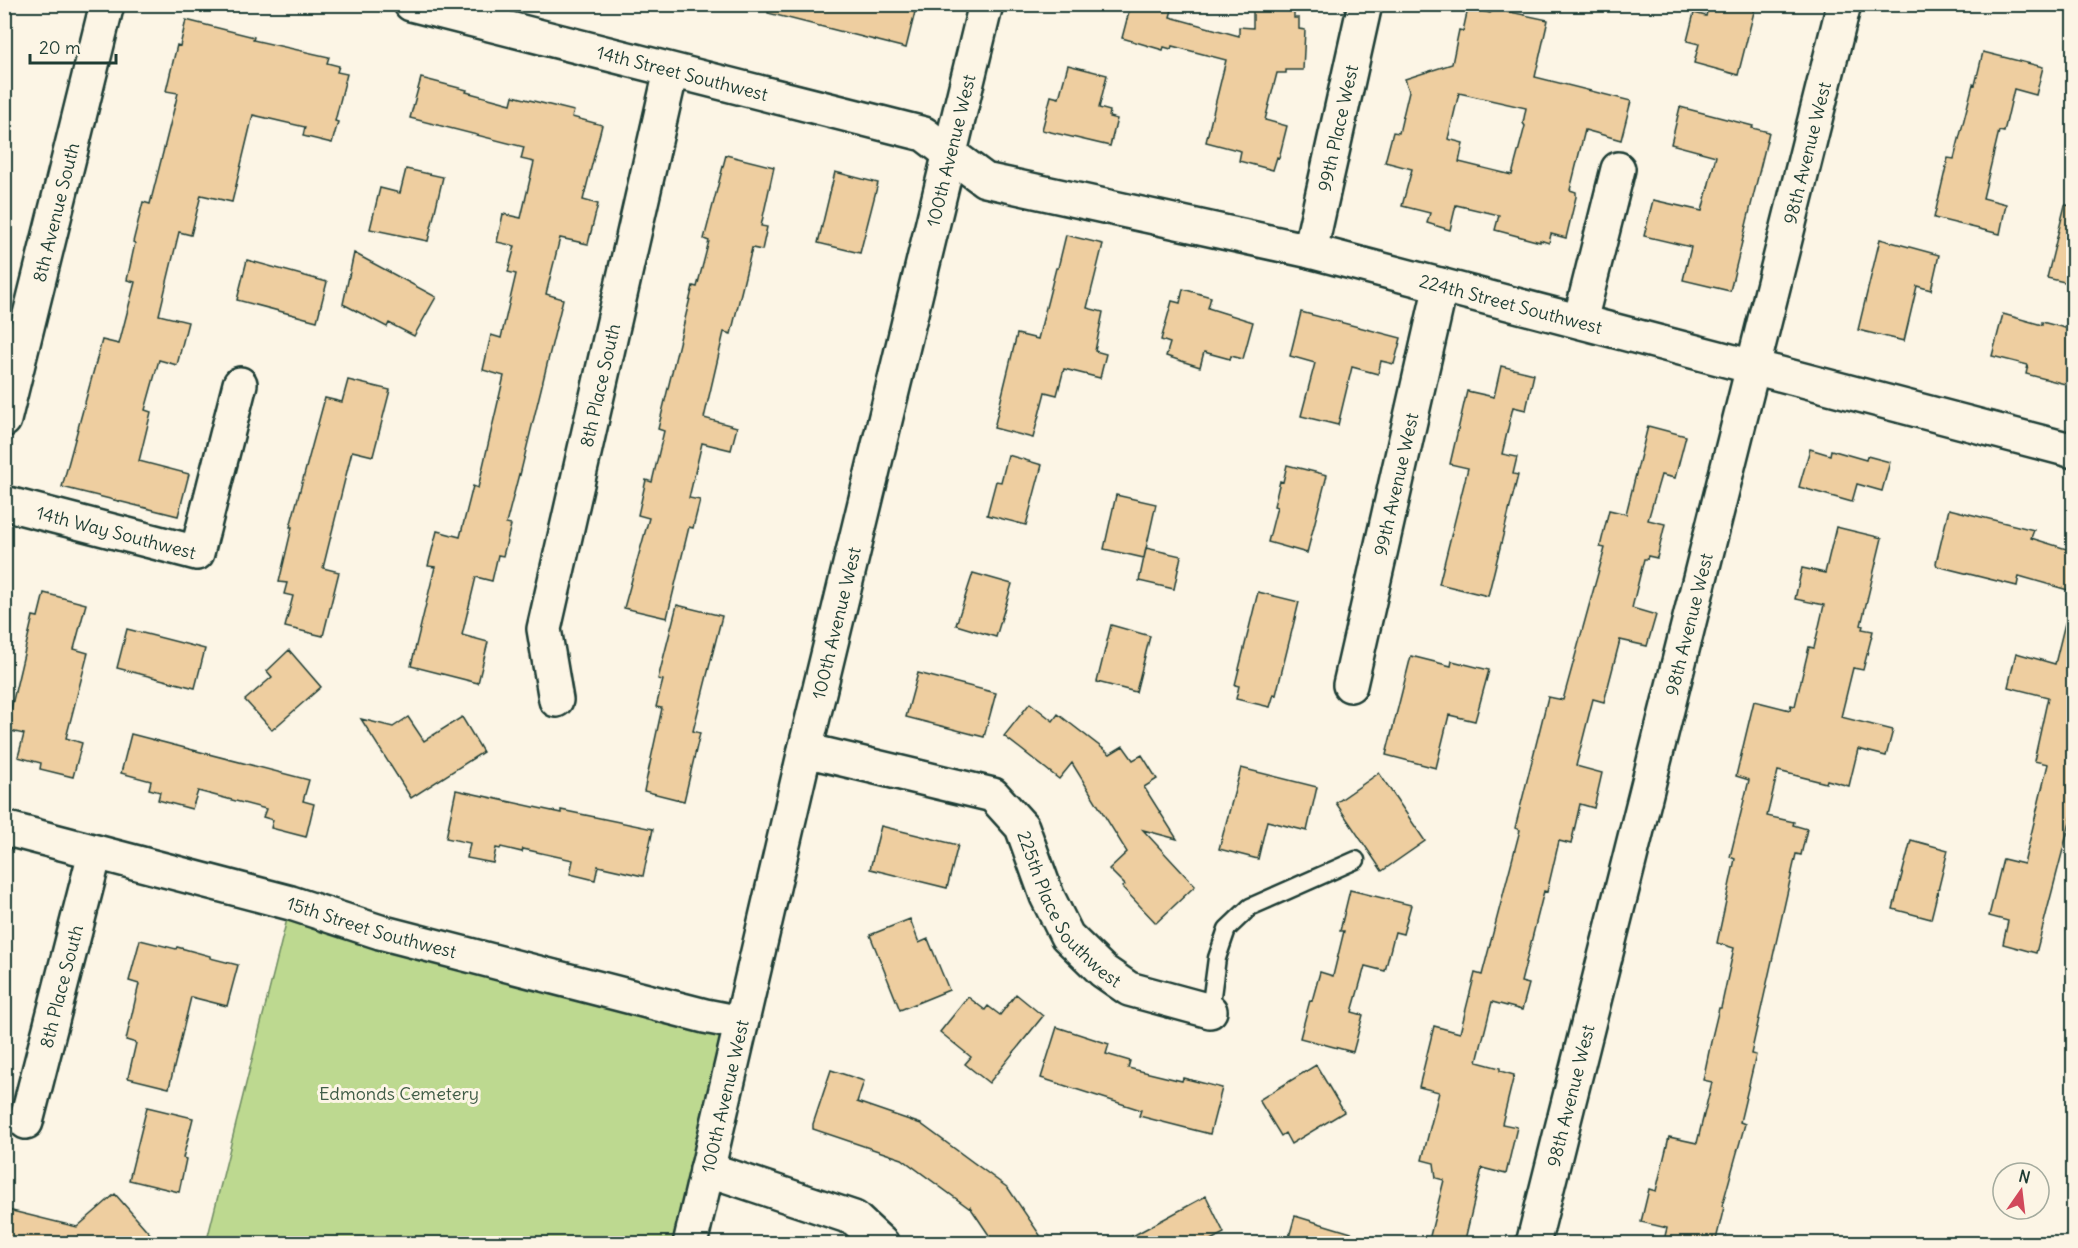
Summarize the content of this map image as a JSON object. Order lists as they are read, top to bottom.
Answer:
{
  "streets": {
    "street": [
      "14th Street Southwest",
      "99th Place West",
      "100th Avenue West",
      "98th Avenue West",
      "8th Avenue South",
      "224th Street Southwest",
      "8th Place South",
      "99th Avenue West",
      "14th Way Southwest",
      "225th Place Southwest",
      "15th Street Southwest"
    ]
  },
  "crossings": [
    ["14th Street Southwest", "100th Avenue West"],
    ["14th Street Southwest", "224th Street Southwest"],
    ["14th Street Southwest", "8th Place South"],
    ["99th Place West", "224th Street Southwest"],
    ["100th Avenue West", "224th Street Southwest"],
    ["100th Avenue West", "225th Place Southwest"],
    ["100th Avenue West", "15th Street Southwest"],
    ["98th Avenue West", "224th Street Southwest"],
    ["224th Street Southwest", "99th Avenue West"],
    ["8th Place South", "15th Street Southwest"]
  ],
  "parks": ["Edmonds Cemetery"],
  "scale_bar": "20 m",
  "north": "top"
}
